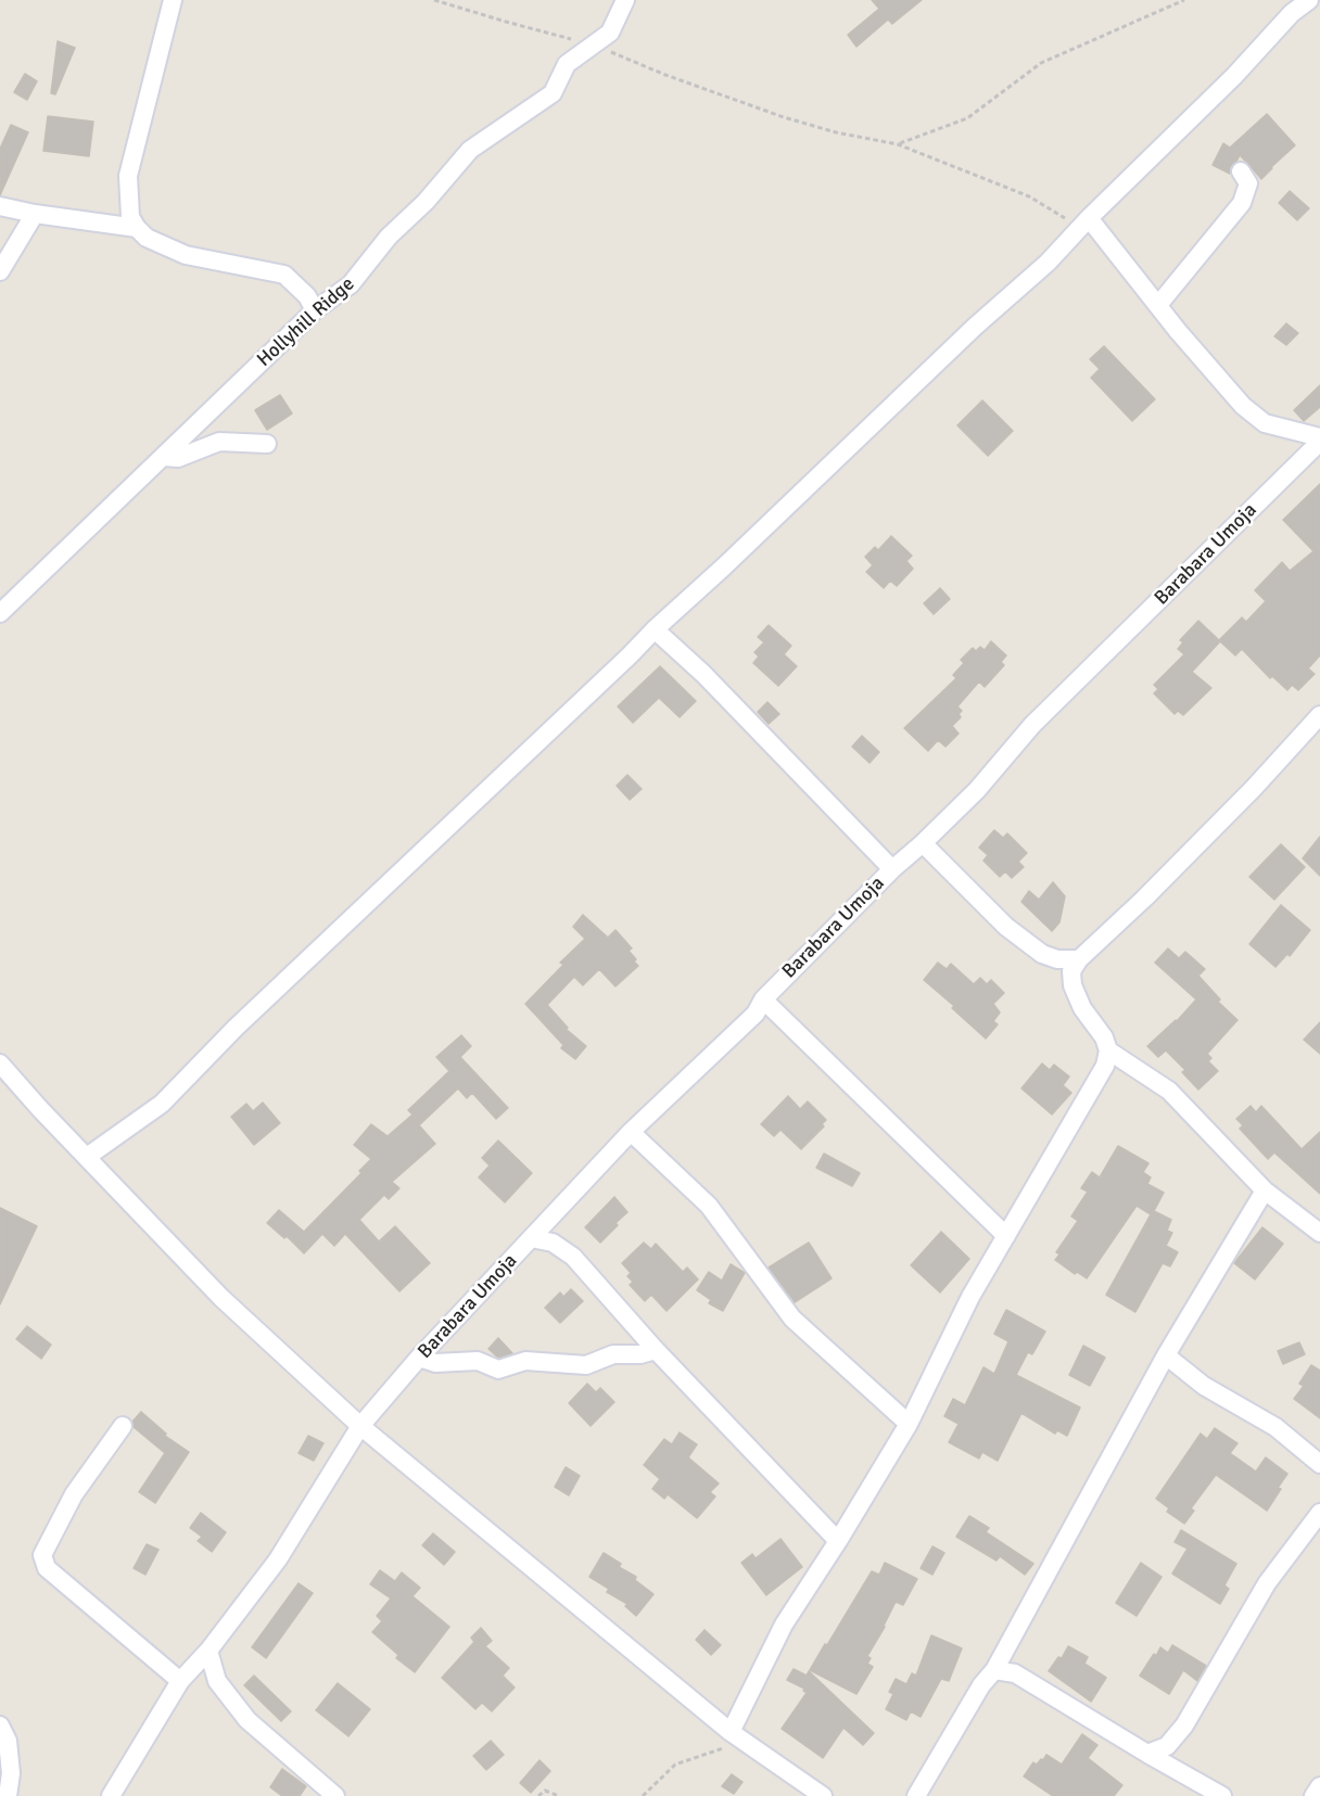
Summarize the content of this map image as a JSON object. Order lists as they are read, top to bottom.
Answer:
{
  "streets": {
    "street": ["Hollyhill Ridge", "Barabara Umoja"]
  }
}
